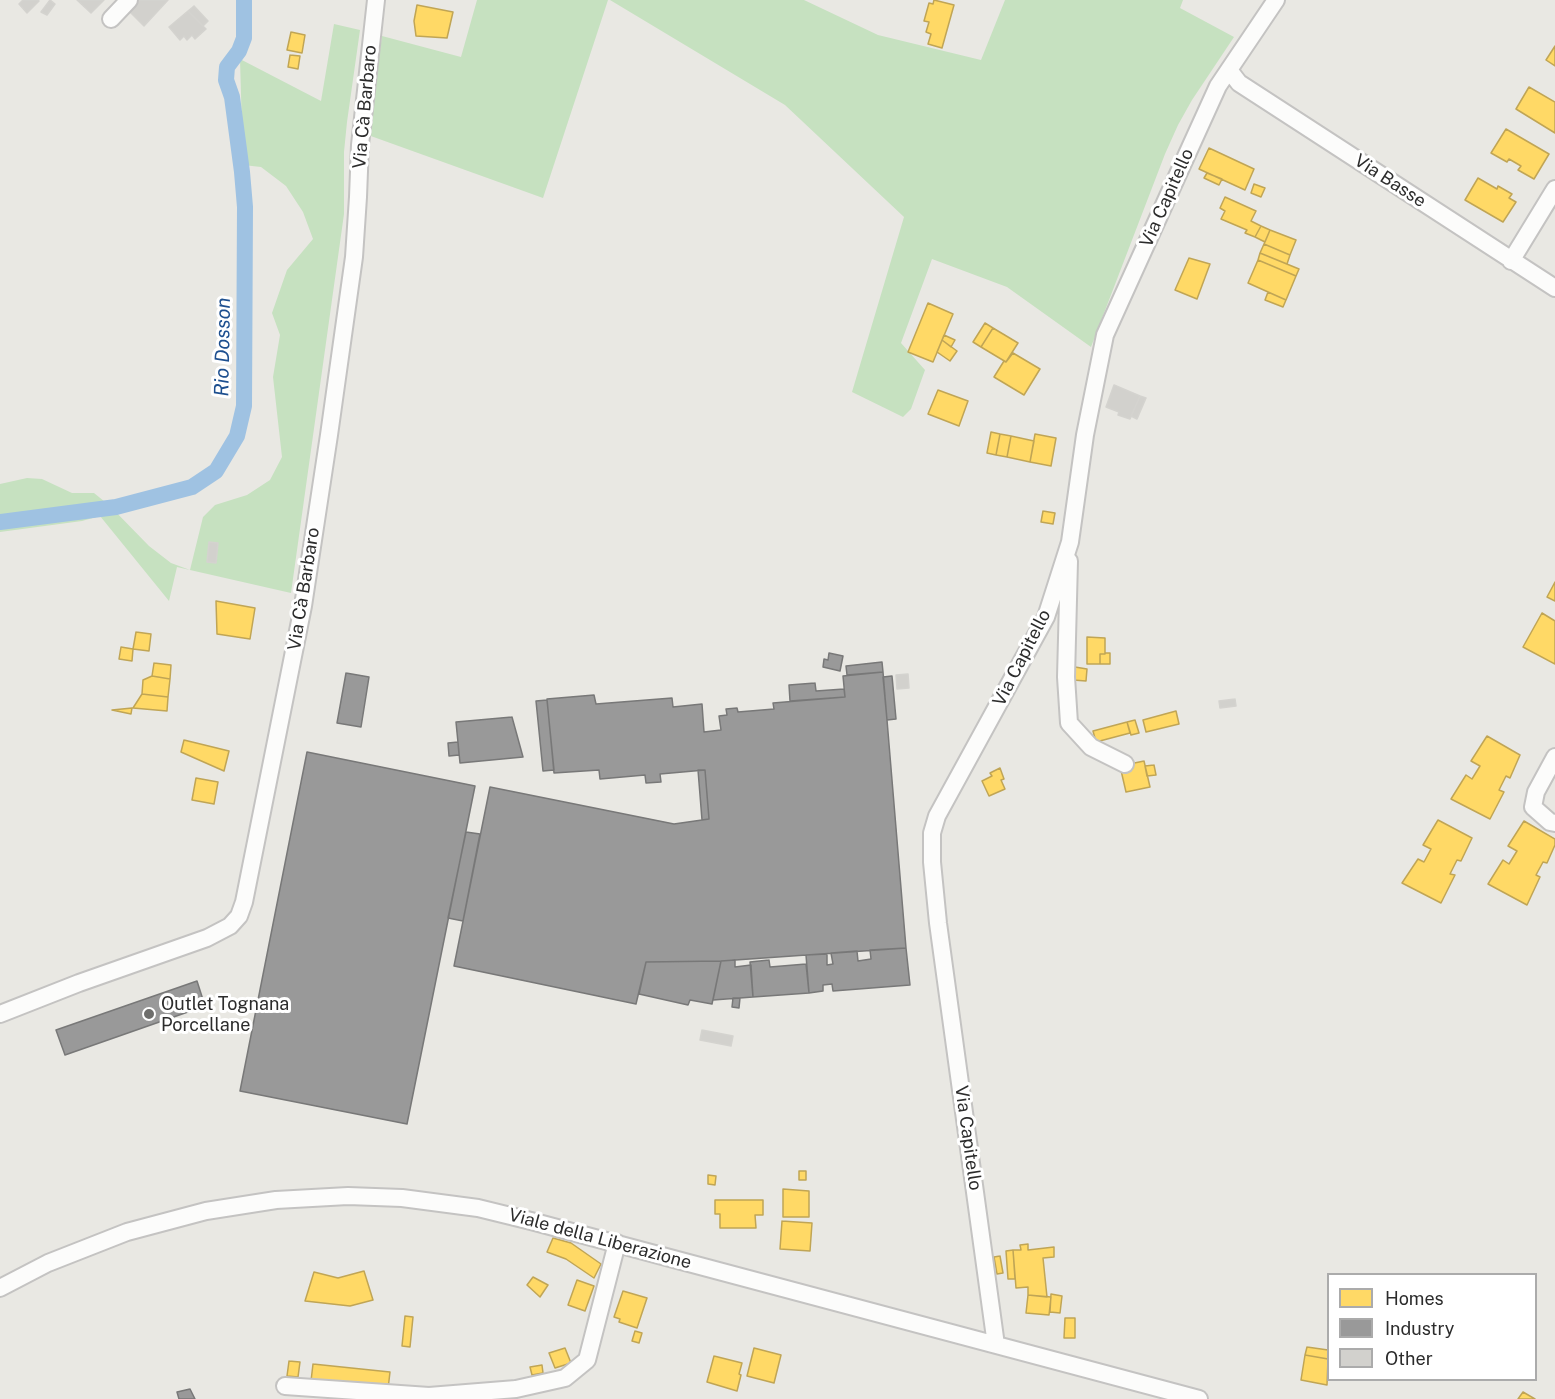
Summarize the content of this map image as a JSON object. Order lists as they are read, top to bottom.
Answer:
{
  "streets": {
    "street": [
      "Via Cà Barbaro",
      "Via Basse",
      "Via Capitello",
      "Viale della Liberazione"
    ]
  },
  "crossings": [
    ["Via Basse", "Via Capitello"],
    ["Via Capitello", "Viale della Liberazione"]
  ],
  "water": ["Rio Dosson"],
  "places": ["Outlet Tognana Porcellane"],
  "legend": ["Homes", "Industry", "Other"]
}
